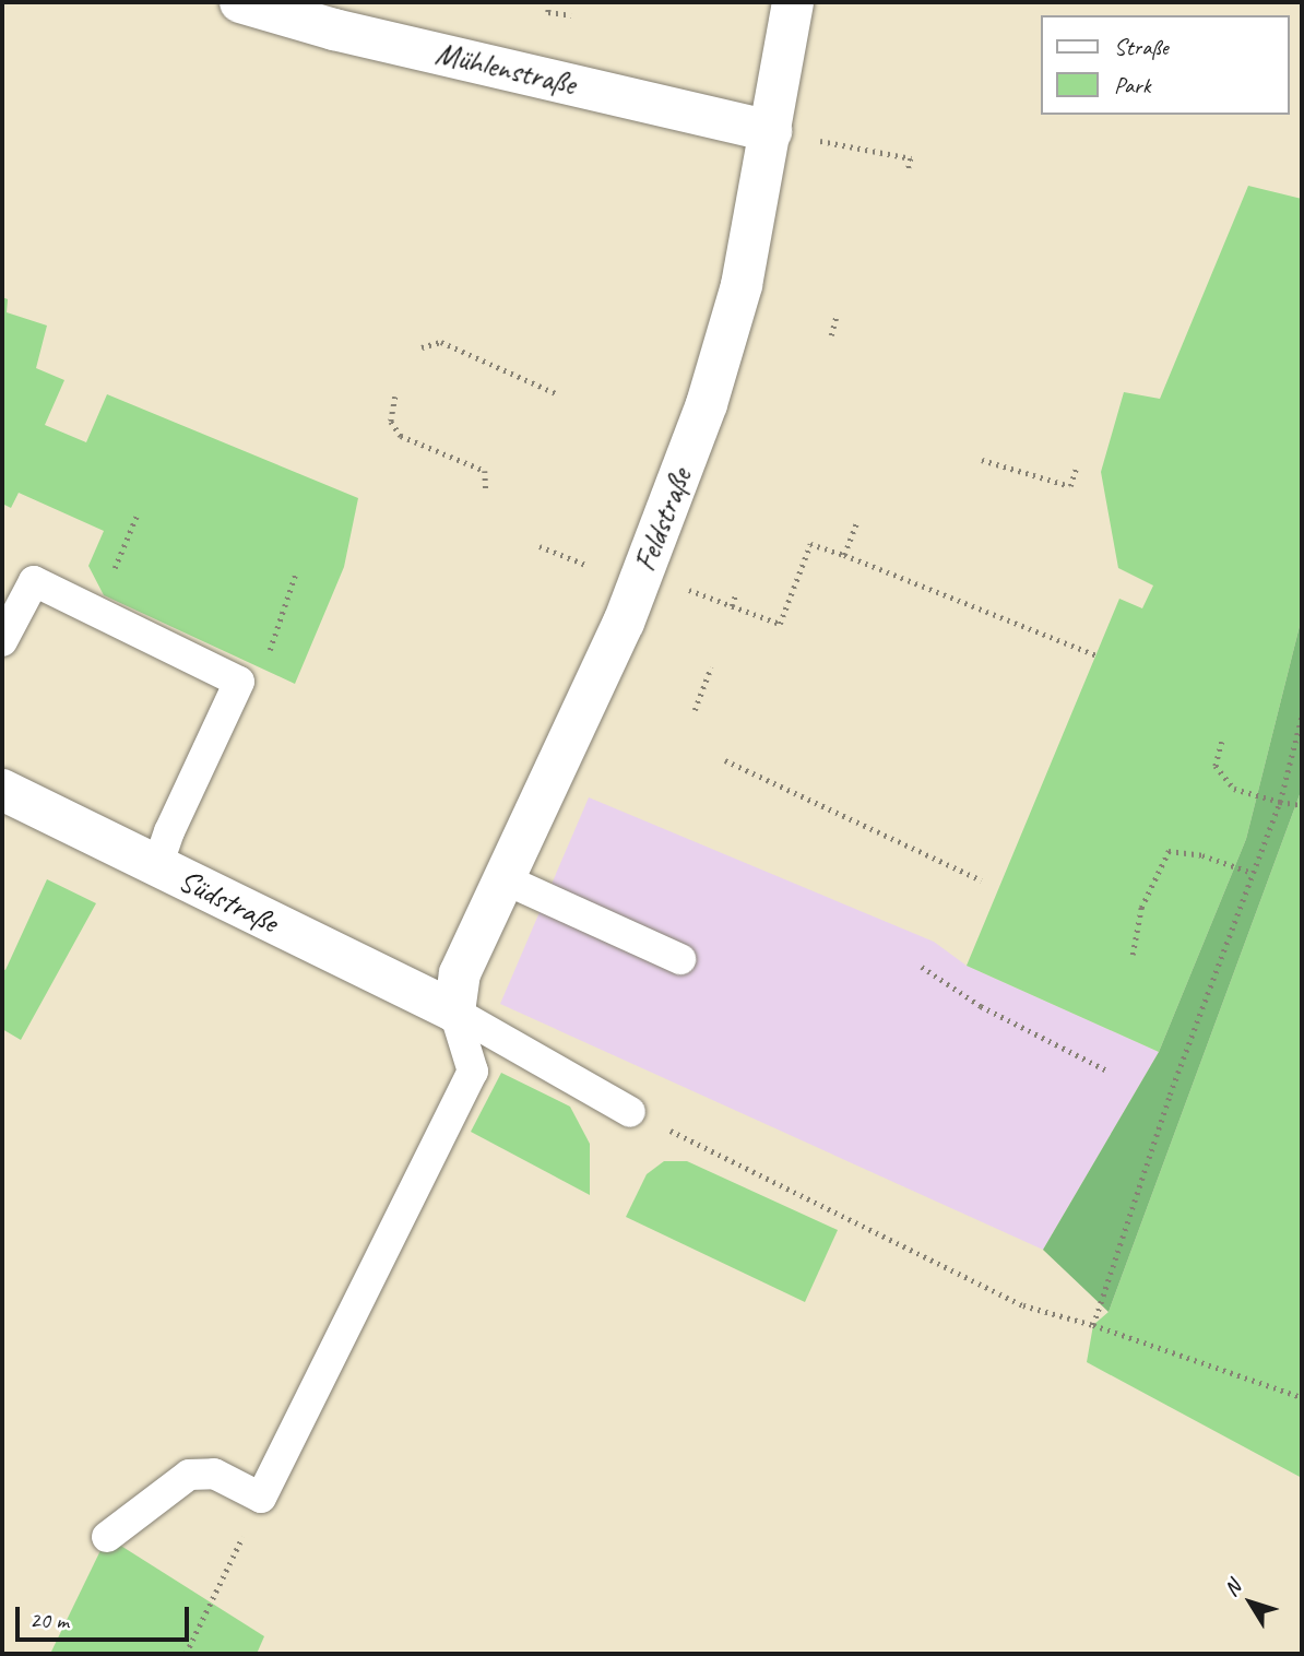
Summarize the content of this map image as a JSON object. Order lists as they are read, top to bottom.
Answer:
{
  "streets": {
    "street": ["Mühlenstraße", "Feldstraße", "Südstraße"]
  },
  "crossings": [
    ["Mühlenstraße", "Feldstraße"],
    ["Feldstraße", "Südstraße"]
  ],
  "legend": ["Straße", "Park"],
  "scale_bar": "20 m",
  "north": "top left"
}
